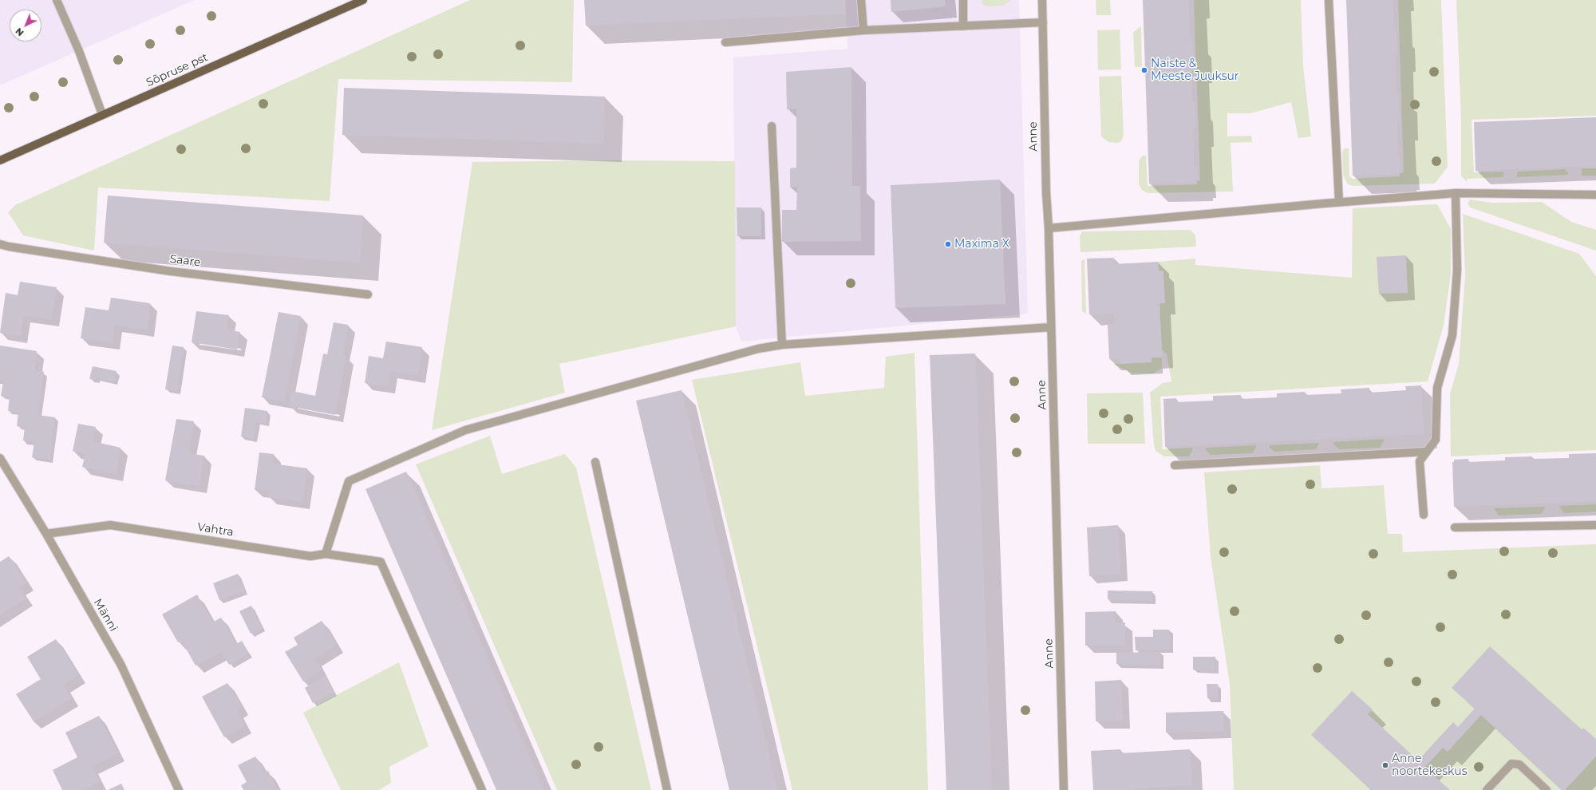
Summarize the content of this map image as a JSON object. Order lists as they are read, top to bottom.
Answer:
{
  "streets": {
    "main road": ["Sõpruse pst"],
    "street": [
      "Anne",
      "Saare",
      "Vahtra",
      "Männi"
    ]
  },
  "crossings": [
    ["Vahtra", "Männi"]
  ],
  "places": ["Naiste & Meeste Juuksur", "Maxima X", "Anne noortekeskus"],
  "north": "bottom left"
}
